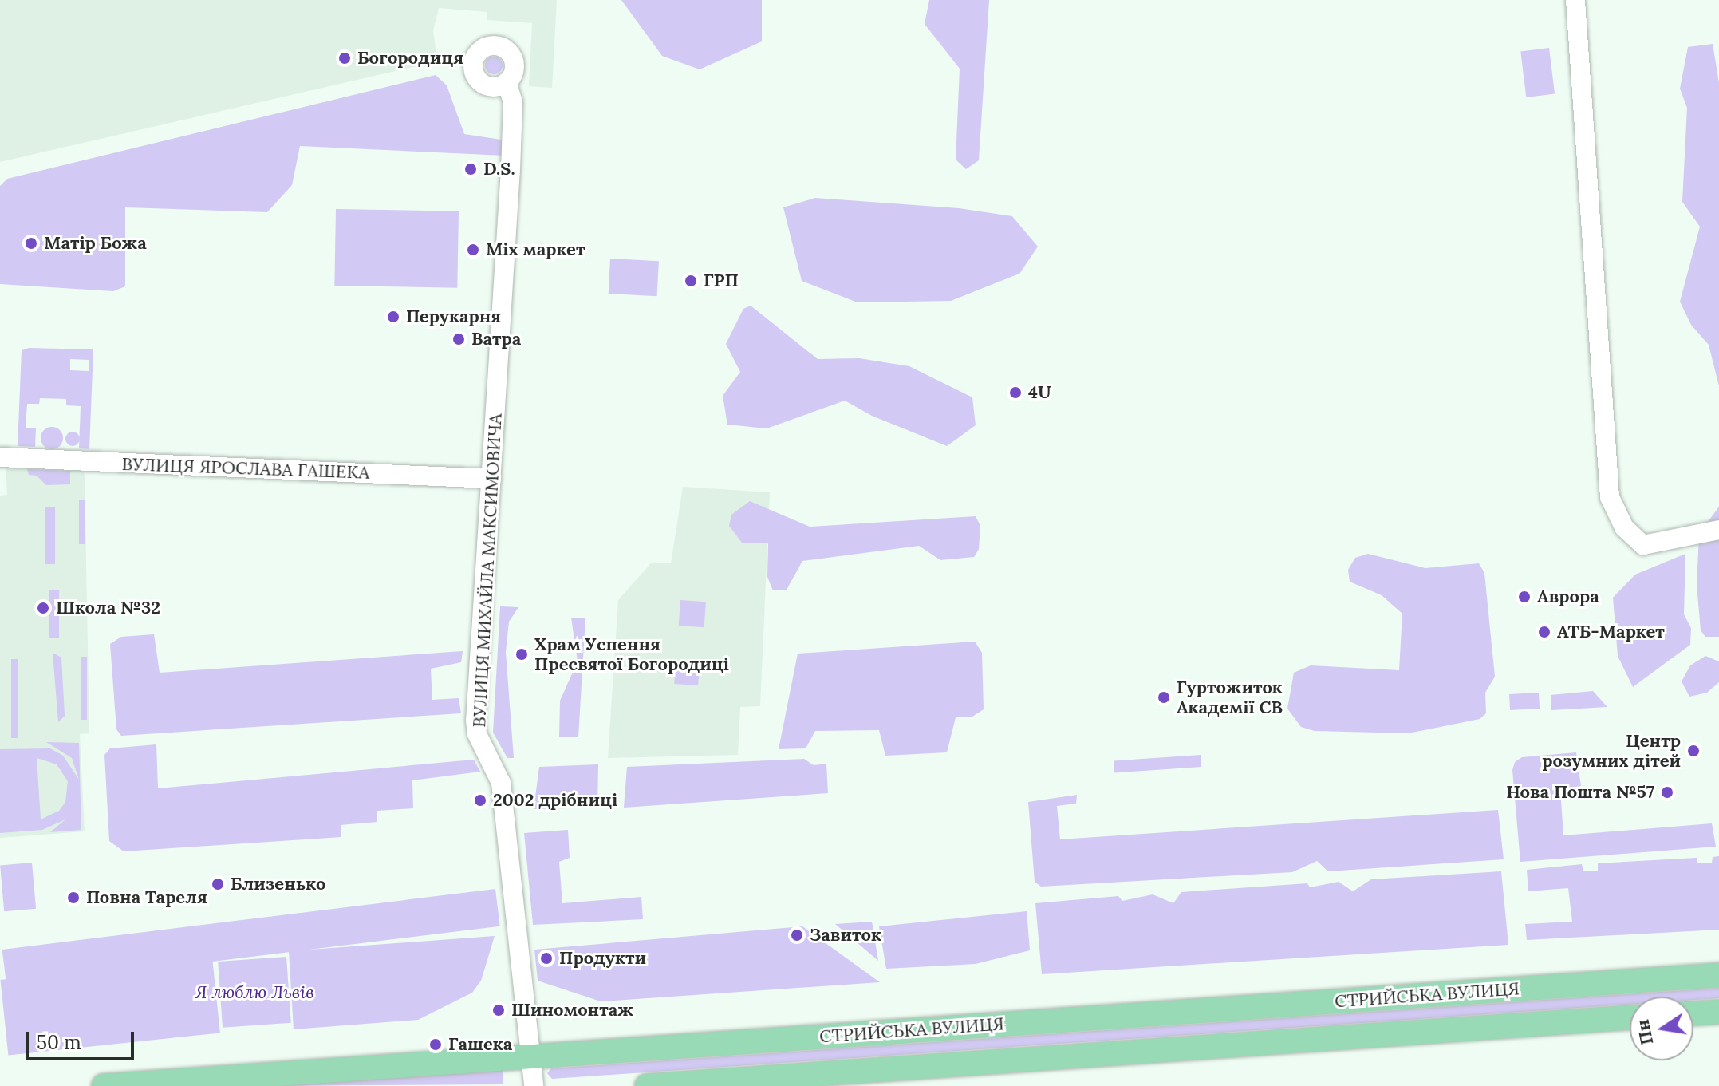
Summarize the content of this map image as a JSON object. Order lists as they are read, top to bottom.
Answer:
{
  "streets": {
    "main road": ["СТРИЙСЬКА ВУЛИЦЯ"],
    "street": ["ВУЛИЦЯ ЯРОСЛАВА ГАШЕКА", "ВУЛИЦЯ МИХАЙЛА МАКСИМОВИЧА"]
  },
  "crossings": [
    ["ВУЛИЦЯ ЯРОСЛАВА ГАШЕКА", "ВУЛИЦЯ МИХАЙЛА МАКСИМОВИЧА"],
    ["ВУЛИЦЯ МИХАЙЛА МАКСИМОВИЧА", "СТРИЙСЬКА ВУЛИЦЯ"]
  ],
  "parks": ["Я люблю Львів"],
  "places": [
    "Богородиця",
    "D.S.",
    "Матір Божа",
    "Mix маркет",
    "ГРП",
    "Перукарня",
    "Ватра",
    "4U",
    "Аврора",
    "Школа №32",
    "АТБ-Маркет",
    "Храм Успення Пресвятої Богородиці",
    "Гуртожиток Академії СВ",
    "Центр розумних дітей",
    "Нова Пошта №57",
    "2002 дрібниці",
    "Близенько",
    "Повна Тареля",
    "Завиток",
    "Продукти",
    "Шиномонтаж",
    "Гашека"
  ],
  "scale_bar": "50 m",
  "north": "left"
}
